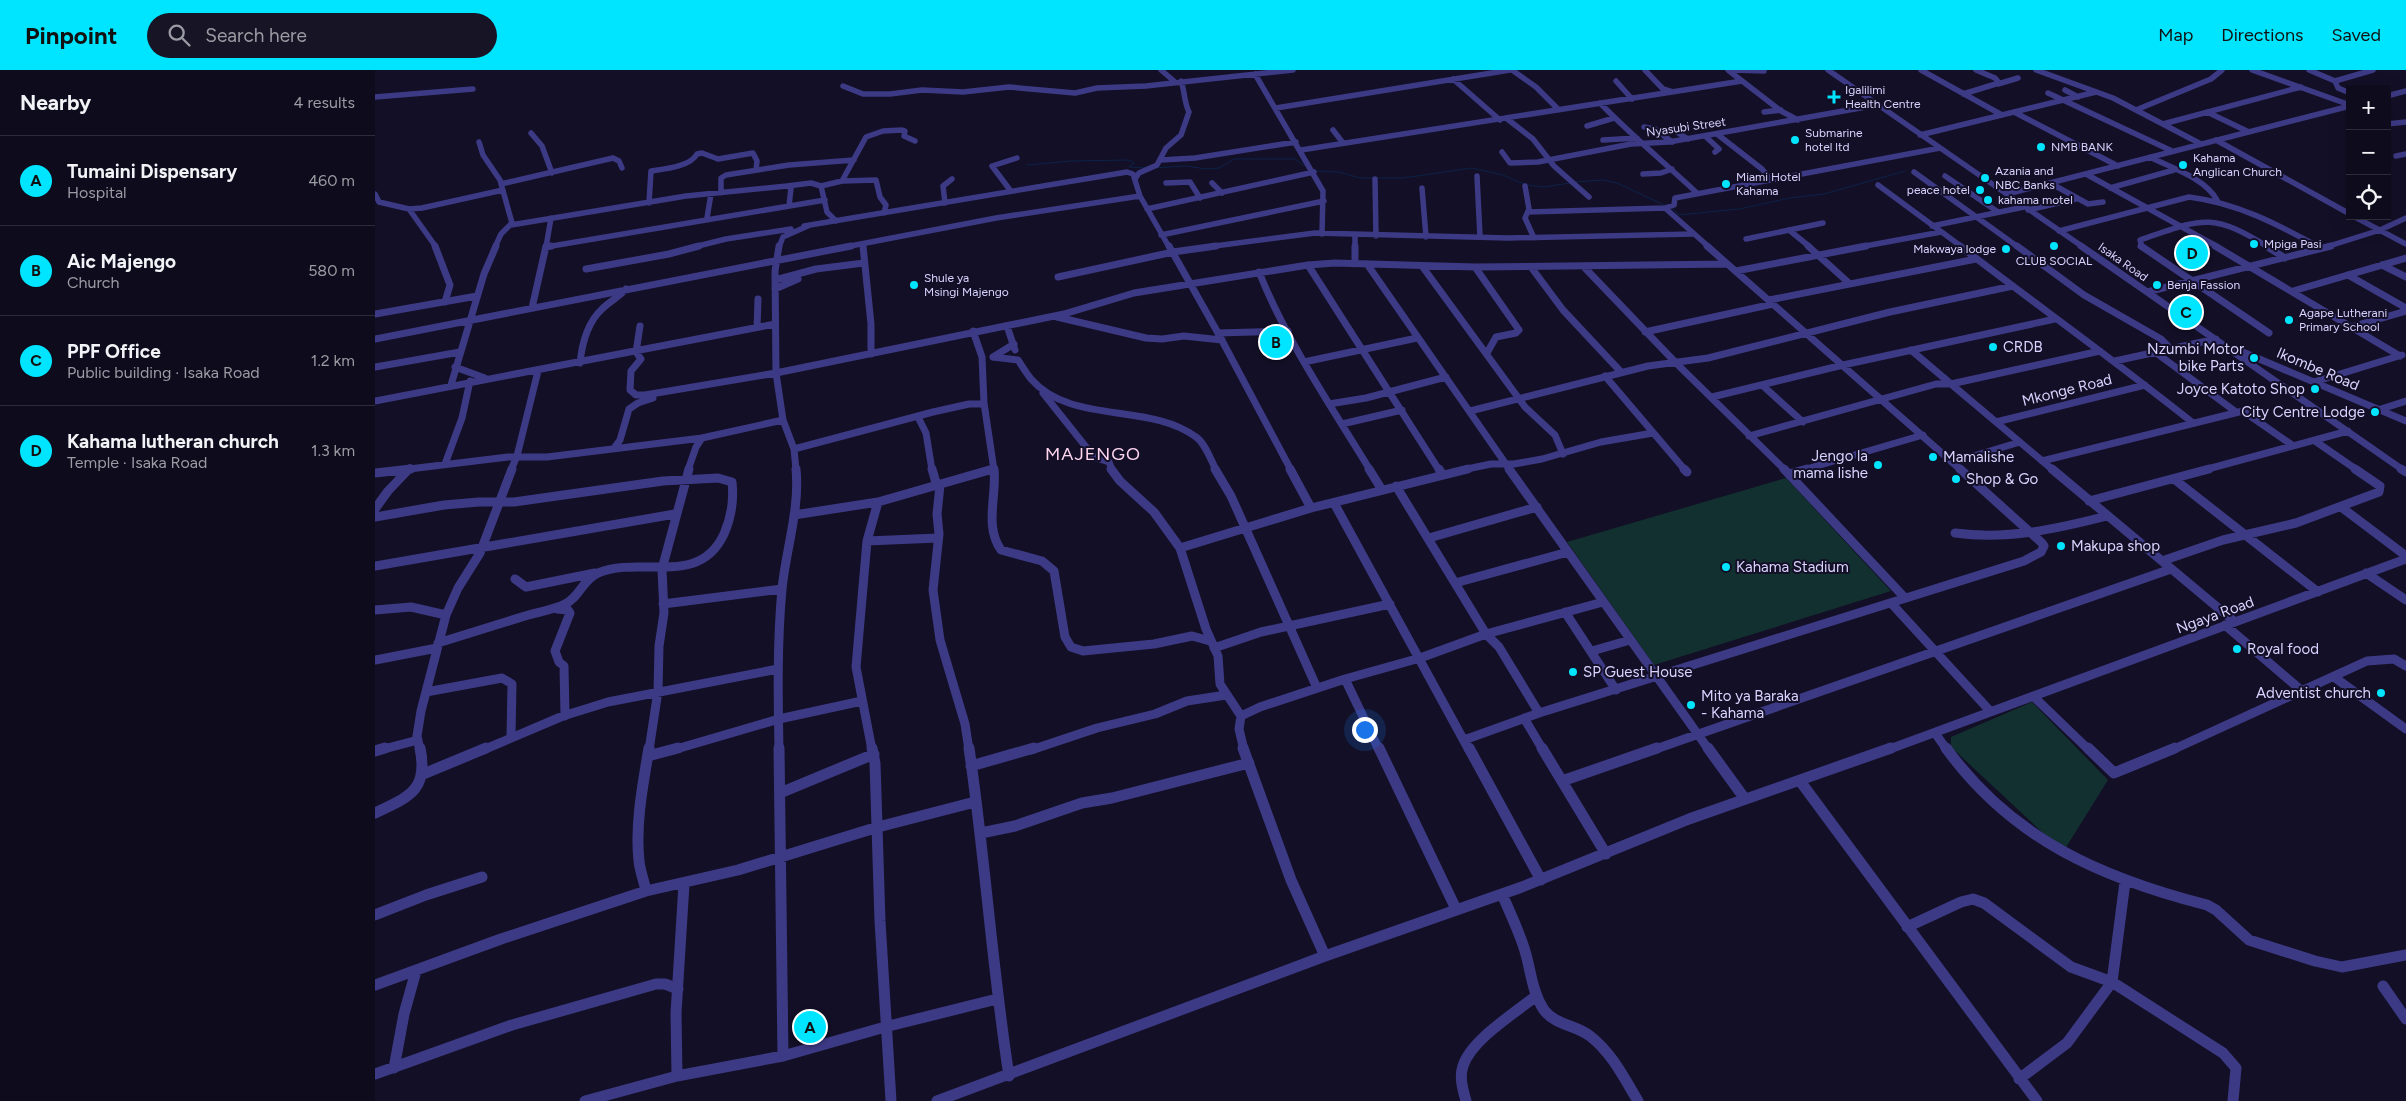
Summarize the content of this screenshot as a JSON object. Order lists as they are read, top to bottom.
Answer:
{
  "streets": {
    "street": [
      "Nyasubi Street",
      "Isaka Road",
      "Ikombe Road",
      "Mkonge Road",
      "Ngaya Road"
    ]
  },
  "crossings": [
    ["Nyasubi Street", "Isaka Road"],
    ["Isaka Road", "Ikombe Road"]
  ],
  "districts": ["MAJENGO"],
  "places": {
    "health": ["Igalilimi Health Centre"],
    "other": [
      "Submarine hotel ltd",
      "NMB BANK",
      "Kahama Anglican Church",
      "Azania and NBC Banks",
      "Miami Hotel Kahama",
      "peace hotel",
      "kahama motel",
      "Mpiga Pasi",
      "CLUB SOCIAL",
      "Makwaya lodge",
      "Shule ya Msingi Majengo",
      "Benja Fassion",
      "Agape Lutherani Primary School",
      "CRDB",
      "Nzumbi Motor bike Parts",
      "Joyce Katoto Shop",
      "City Centre Lodge",
      "Mamalishe",
      "Jengo la mama lishe",
      "Shop & Go",
      "Makupa shop",
      "Kahama Stadium",
      "Royal food",
      "SP Guest House",
      "Adventist church",
      "Mito ya Baraka - Kahama"
    ]
  },
  "page": {
    "header": "Pinpoint",
    "search": "Search here",
    "nav": ["Map", "Directions", "Saved"],
    "heading": ["Nearby", "4 results"],
    "map_buttons": ["+", "−"],
    "list": [
      {
        "mark": "A",
        "name": "Tumaini Dispensary",
        "note": "Hospital",
        "value": "460 m"
      },
      {
        "mark": "B",
        "name": "Aic Majengo",
        "note": "Church",
        "value": "580 m"
      },
      {
        "mark": "C",
        "name": "PPF Office",
        "note": "Public building · Isaka Road",
        "value": "1.2 km"
      },
      {
        "mark": "D",
        "name": "Kahama lutheran church",
        "note": "Temple · Isaka Road",
        "value": "1.3 km"
      }
    ],
    "pins": [
      "D",
      "C",
      "B",
      "A"
    ]
  }
}
